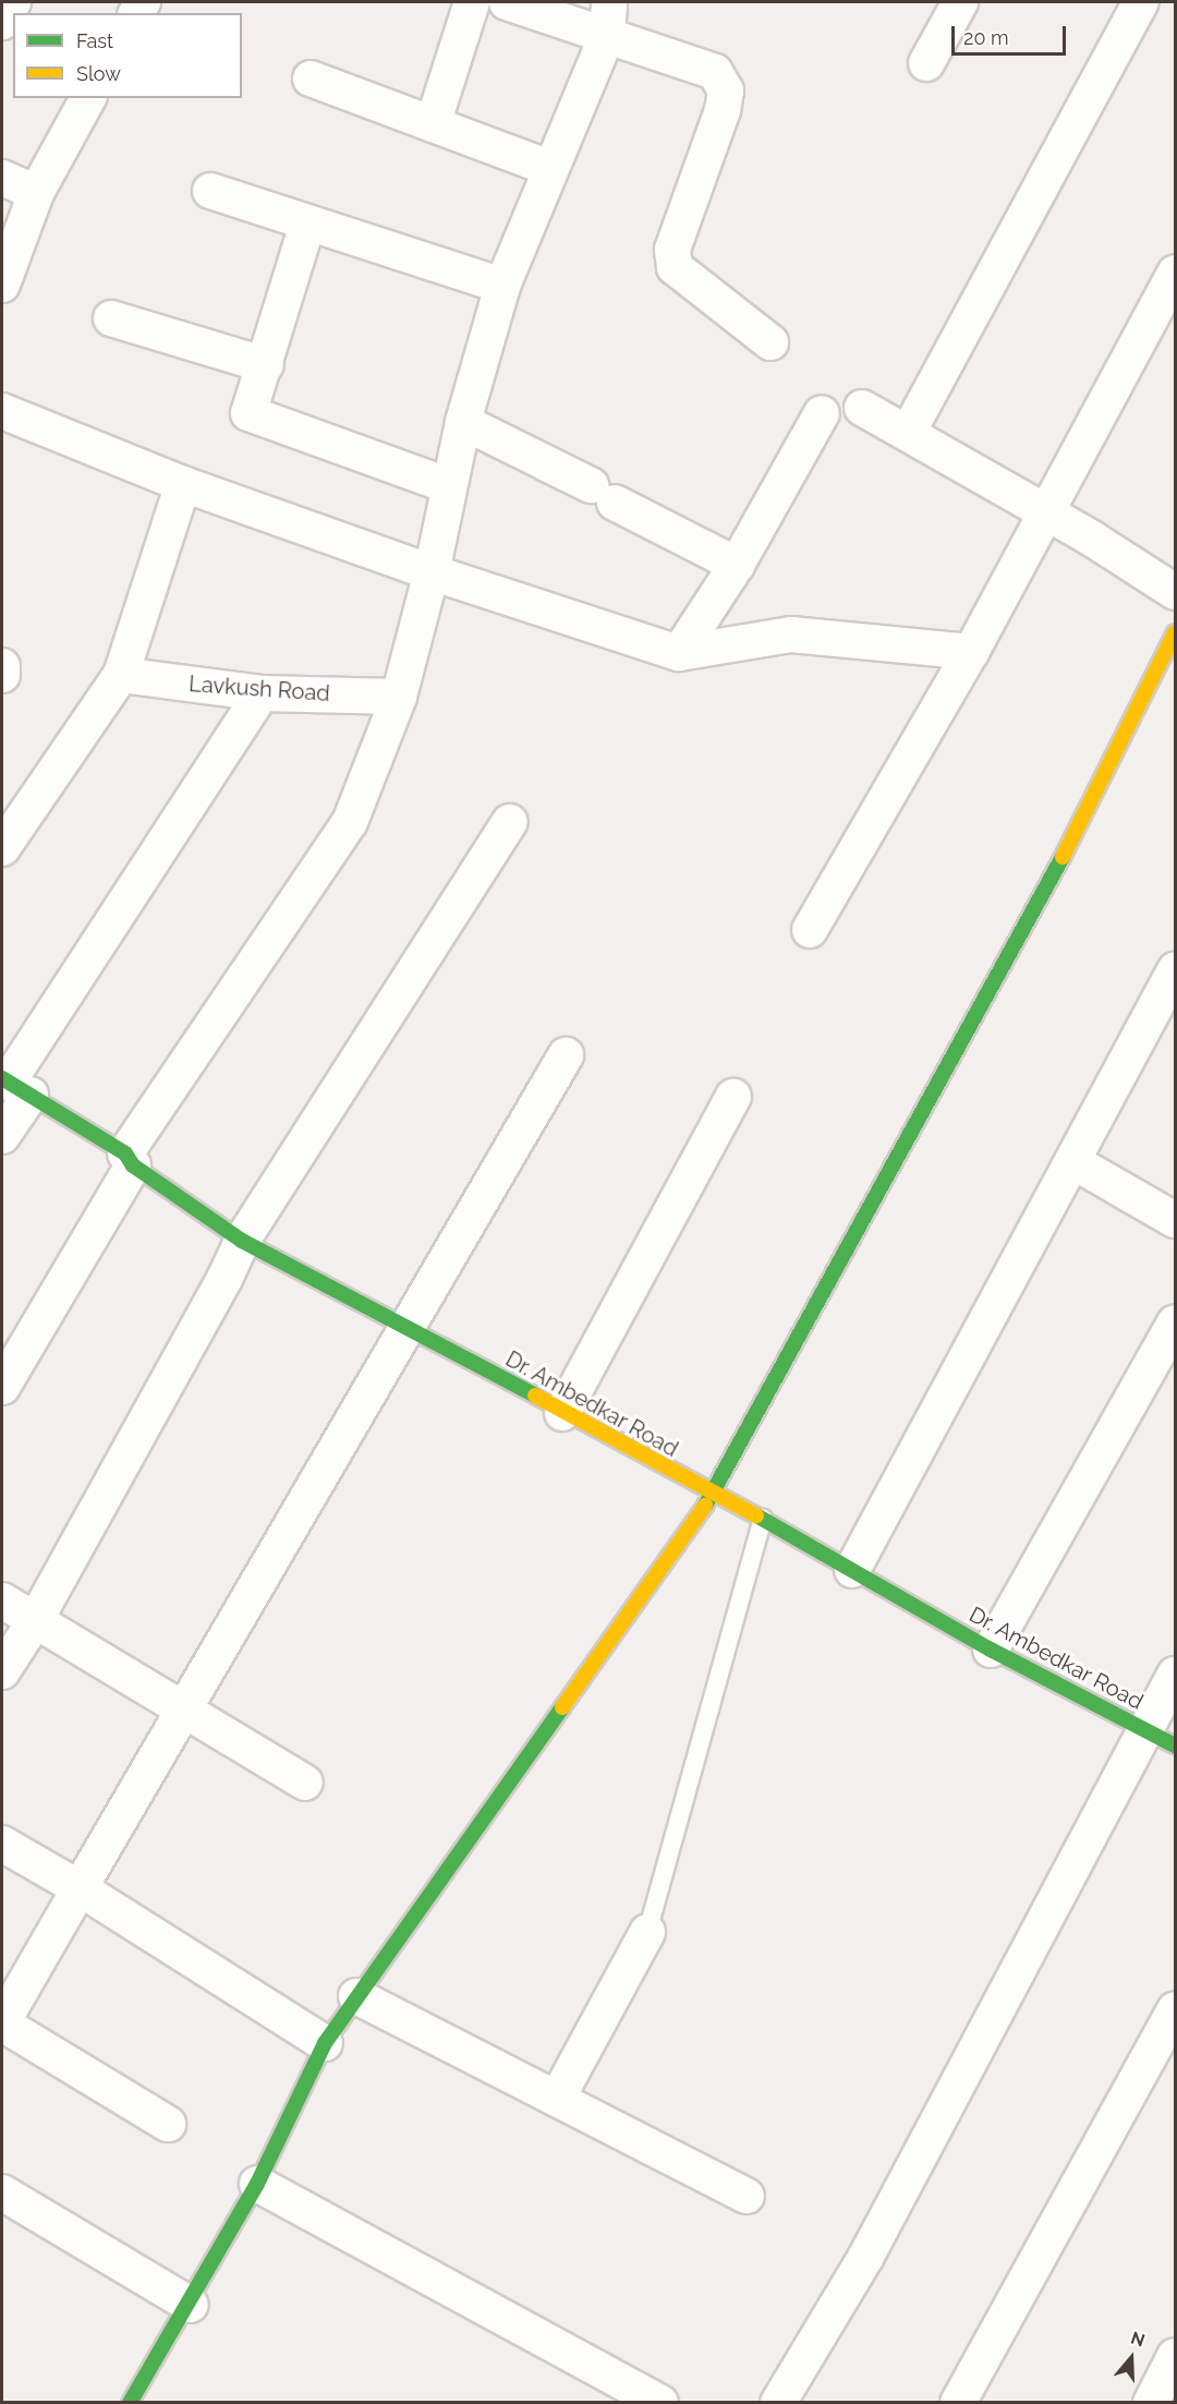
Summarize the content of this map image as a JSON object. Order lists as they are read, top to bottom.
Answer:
{
  "streets": {
    "street": ["Lavkush Road", "Dr. Ambedkar Road"]
  },
  "legend": ["Fast", "Slow"],
  "scale_bar": "20 m",
  "north": "top"
}
